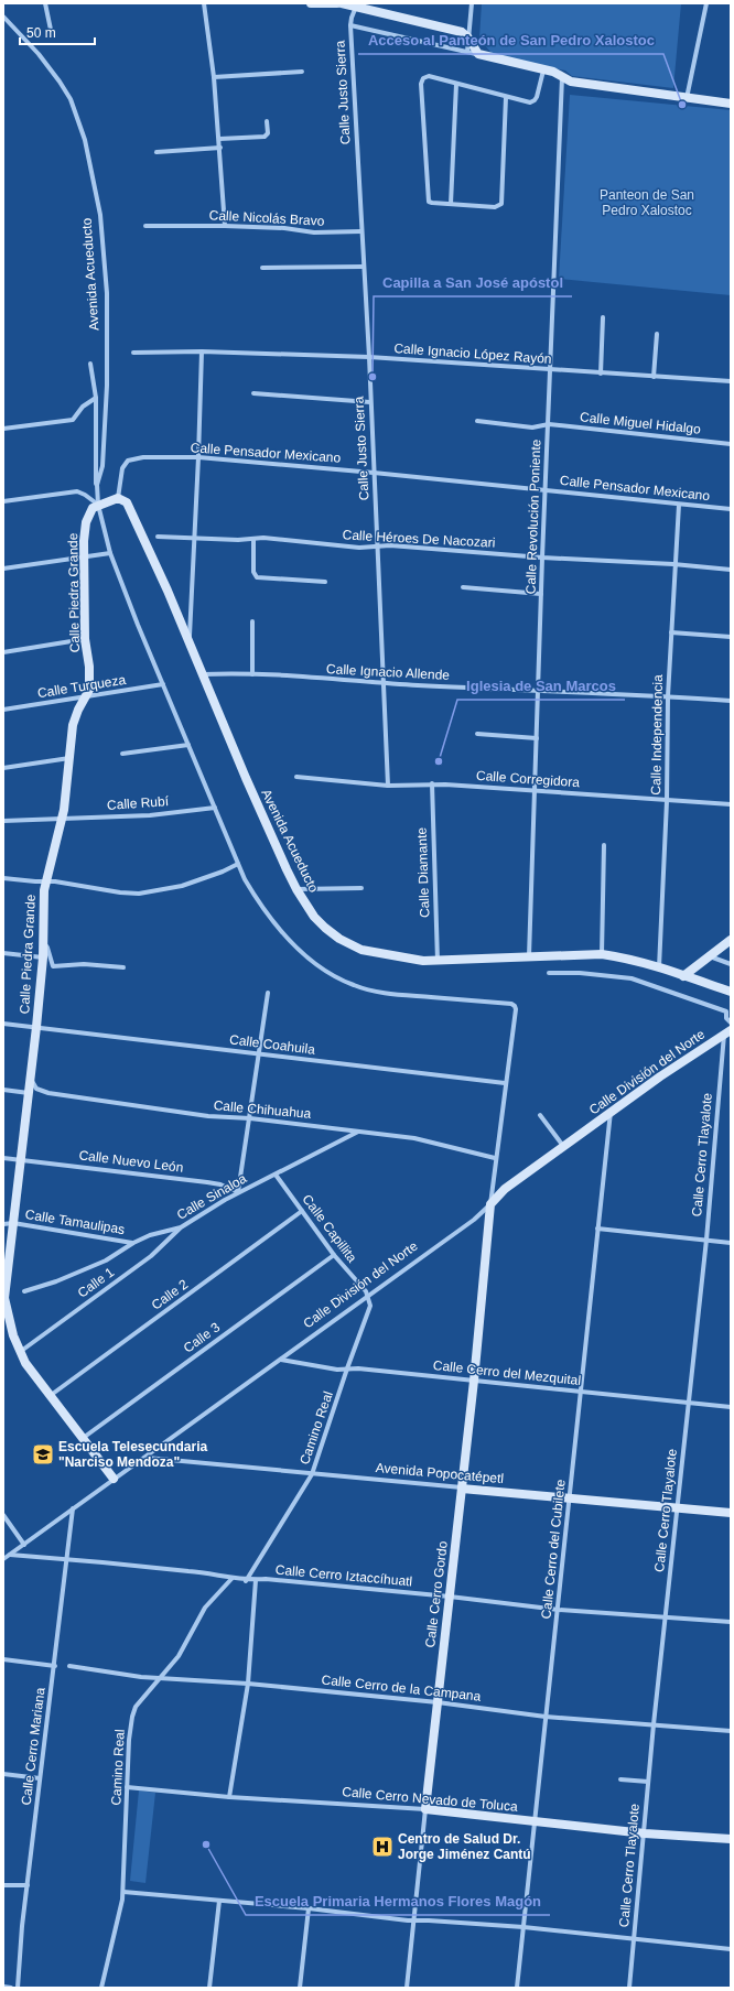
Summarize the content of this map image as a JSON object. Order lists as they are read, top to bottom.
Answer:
{
  "streets": {
    "street": [
      "Calle Justo Sierra",
      "Calle Nicolás Bravo",
      "Avenida Acueducto",
      "Calle Ignacio López Rayón",
      "Calle Miguel Hidalgo",
      "Calle Pensador Mexicano",
      "Calle Revolución Poniente",
      "Calle Héroes De Nacozari",
      "Calle Piedra Grande",
      "Calle Ignacio Allende",
      "Calle Turqueza",
      "Calle Independencia",
      "Calle Corregidora",
      "Calle Rubí",
      "Calle Diamante",
      "Calle Coahuila",
      "Calle División del Norte",
      "Calle Chihuahua",
      "Calle Cerro Tlayalote",
      "Calle Nuevo León",
      "Calle Sinaloa",
      "Calle Tamaulipas",
      "Calle Capillita",
      "Calle 1",
      "Calle 2",
      "Calle 3",
      "Calle Cerro del Mezquital",
      "Camino Real",
      "Avenida Popocatépetl",
      "Calle Cerro del Cubilete",
      "Calle Cerro Iztaccíhuatl",
      "Calle Cerro Gordo",
      "Calle Cerro de la Campana",
      "Calle Cerro Mariana",
      "Calle Cerro Nevado de Toluca"
    ]
  },
  "crossings": [
    ["Calle Justo Sierra", "Calle Nicolás Bravo"],
    ["Calle Justo Sierra", "Calle Ignacio López Rayón"],
    ["Calle Justo Sierra", "Calle Pensador Mexicano"],
    ["Calle Justo Sierra", "Calle Héroes De Nacozari"],
    ["Calle Justo Sierra", "Calle Ignacio Allende"],
    ["Calle Justo Sierra", "Calle Corregidora"],
    ["Avenida Acueducto", "Calle Pensador Mexicano"],
    ["Avenida Acueducto", "Calle Revolución Poniente"],
    ["Avenida Acueducto", "Calle Piedra Grande"],
    ["Avenida Acueducto", "Calle Ignacio Allende"],
    ["Avenida Acueducto", "Calle Turqueza"],
    ["Avenida Acueducto", "Calle Independencia"],
    ["Avenida Acueducto", "Calle Rubí"],
    ["Avenida Acueducto", "Calle Diamante"],
    ["Avenida Acueducto", "Calle Coahuila"],
    ["Calle Ignacio López Rayón", "Calle Revolución Poniente"],
    ["Calle Miguel Hidalgo", "Calle Revolución Poniente"],
    ["Calle Pensador Mexicano", "Calle Revolución Poniente"],
    ["Calle Pensador Mexicano", "Calle Independencia"],
    ["Calle Revolución Poniente", "Calle Héroes De Nacozari"],
    ["Calle Revolución Poniente", "Calle Ignacio Allende"],
    ["Calle Revolución Poniente", "Calle Corregidora"],
    ["Calle Héroes De Nacozari", "Calle Independencia"],
    ["Calle Piedra Grande", "Calle Turqueza"],
    ["Calle Piedra Grande", "Calle Rubí"],
    ["Calle Piedra Grande", "Calle Coahuila"],
    ["Calle Piedra Grande", "Calle División del Norte"],
    ["Calle Piedra Grande", "Calle Chihuahua"],
    ["Calle Piedra Grande", "Calle Nuevo León"],
    ["Calle Piedra Grande", "Calle Tamaulipas"],
    ["Calle Piedra Grande", "Calle 1"],
    ["Calle Piedra Grande", "Calle 2"],
    ["Calle Piedra Grande", "Calle 3"],
    ["Calle Ignacio Allende", "Calle Independencia"],
    ["Calle Independencia", "Calle Corregidora"],
    ["Calle Corregidora", "Calle Diamante"],
    ["Calle División del Norte", "Calle Cerro Tlayalote"],
    ["Calle División del Norte", "Calle Capillita"],
    ["Calle División del Norte", "Calle Cerro del Mezquital"],
    ["Calle División del Norte", "Camino Real"],
    ["Calle División del Norte", "Avenida Popocatépetl"],
    ["Calle División del Norte", "Calle Cerro del Cubilete"],
    ["Calle División del Norte", "Calle Cerro Iztaccíhuatl"],
    ["Calle División del Norte", "Calle Cerro Gordo"],
    ["Calle División del Norte", "Calle Cerro Mariana"],
    ["Calle Chihuahua", "Calle Sinaloa"],
    ["Calle Cerro Tlayalote", "Calle Cerro del Mezquital"],
    ["Calle Cerro Tlayalote", "Avenida Popocatépetl"],
    ["Calle Cerro Tlayalote", "Calle Cerro Iztaccíhuatl"],
    ["Calle Cerro Tlayalote", "Calle Cerro de la Campana"],
    ["Calle Cerro Tlayalote", "Calle Cerro Nevado de Toluca"],
    ["Calle Nuevo León", "Calle Sinaloa"],
    ["Calle Sinaloa", "Calle Tamaulipas"],
    ["Calle Sinaloa", "Calle Capillita"],
    ["Calle Sinaloa", "Calle 1"],
    ["Calle Capillita", "Calle 2"],
    ["Calle Capillita", "Calle 3"],
    ["Calle Capillita", "Camino Real"],
    ["Calle Cerro del Mezquital", "Camino Real"],
    ["Calle Cerro del Mezquital", "Calle Cerro del Cubilete"],
    ["Calle Cerro del Mezquital", "Calle Cerro Gordo"],
    ["Camino Real", "Avenida Popocatépetl"],
    ["Camino Real", "Calle Cerro Iztaccíhuatl"],
    ["Camino Real", "Calle Cerro de la Campana"],
    ["Camino Real", "Calle Cerro Nevado de Toluca"],
    ["Avenida Popocatépetl", "Calle Cerro del Cubilete"],
    ["Avenida Popocatépetl", "Calle Cerro Gordo"],
    ["Calle Cerro del Cubilete", "Calle Cerro Iztaccíhuatl"],
    ["Calle Cerro del Cubilete", "Calle Cerro de la Campana"],
    ["Calle Cerro del Cubilete", "Calle Cerro Nevado de Toluca"],
    ["Calle Cerro Iztaccíhuatl", "Calle Cerro Gordo"],
    ["Calle Cerro Iztaccíhuatl", "Calle Cerro Mariana"],
    ["Calle Cerro Gordo", "Calle Cerro de la Campana"],
    ["Calle Cerro Gordo", "Calle Cerro Nevado de Toluca"]
  ],
  "parks": ["Panteon de San Pedro Xalostoc"],
  "places": {
    "other": [
      "Acceso al Panteón de San Pedro Xalostoc",
      "Capilla a San José apóstol",
      "Iglesia de San Marcos",
      "Escuela Primaria Hermanos Flores Magón"
    ],
    "school or university": ["Escuela Telesecundaria \"Narciso Mendoza\""],
    "hospital": ["Centro de Salud Dr. Jorge Jiménez Cantú"]
  },
  "scale_bar": "50 m"
}
